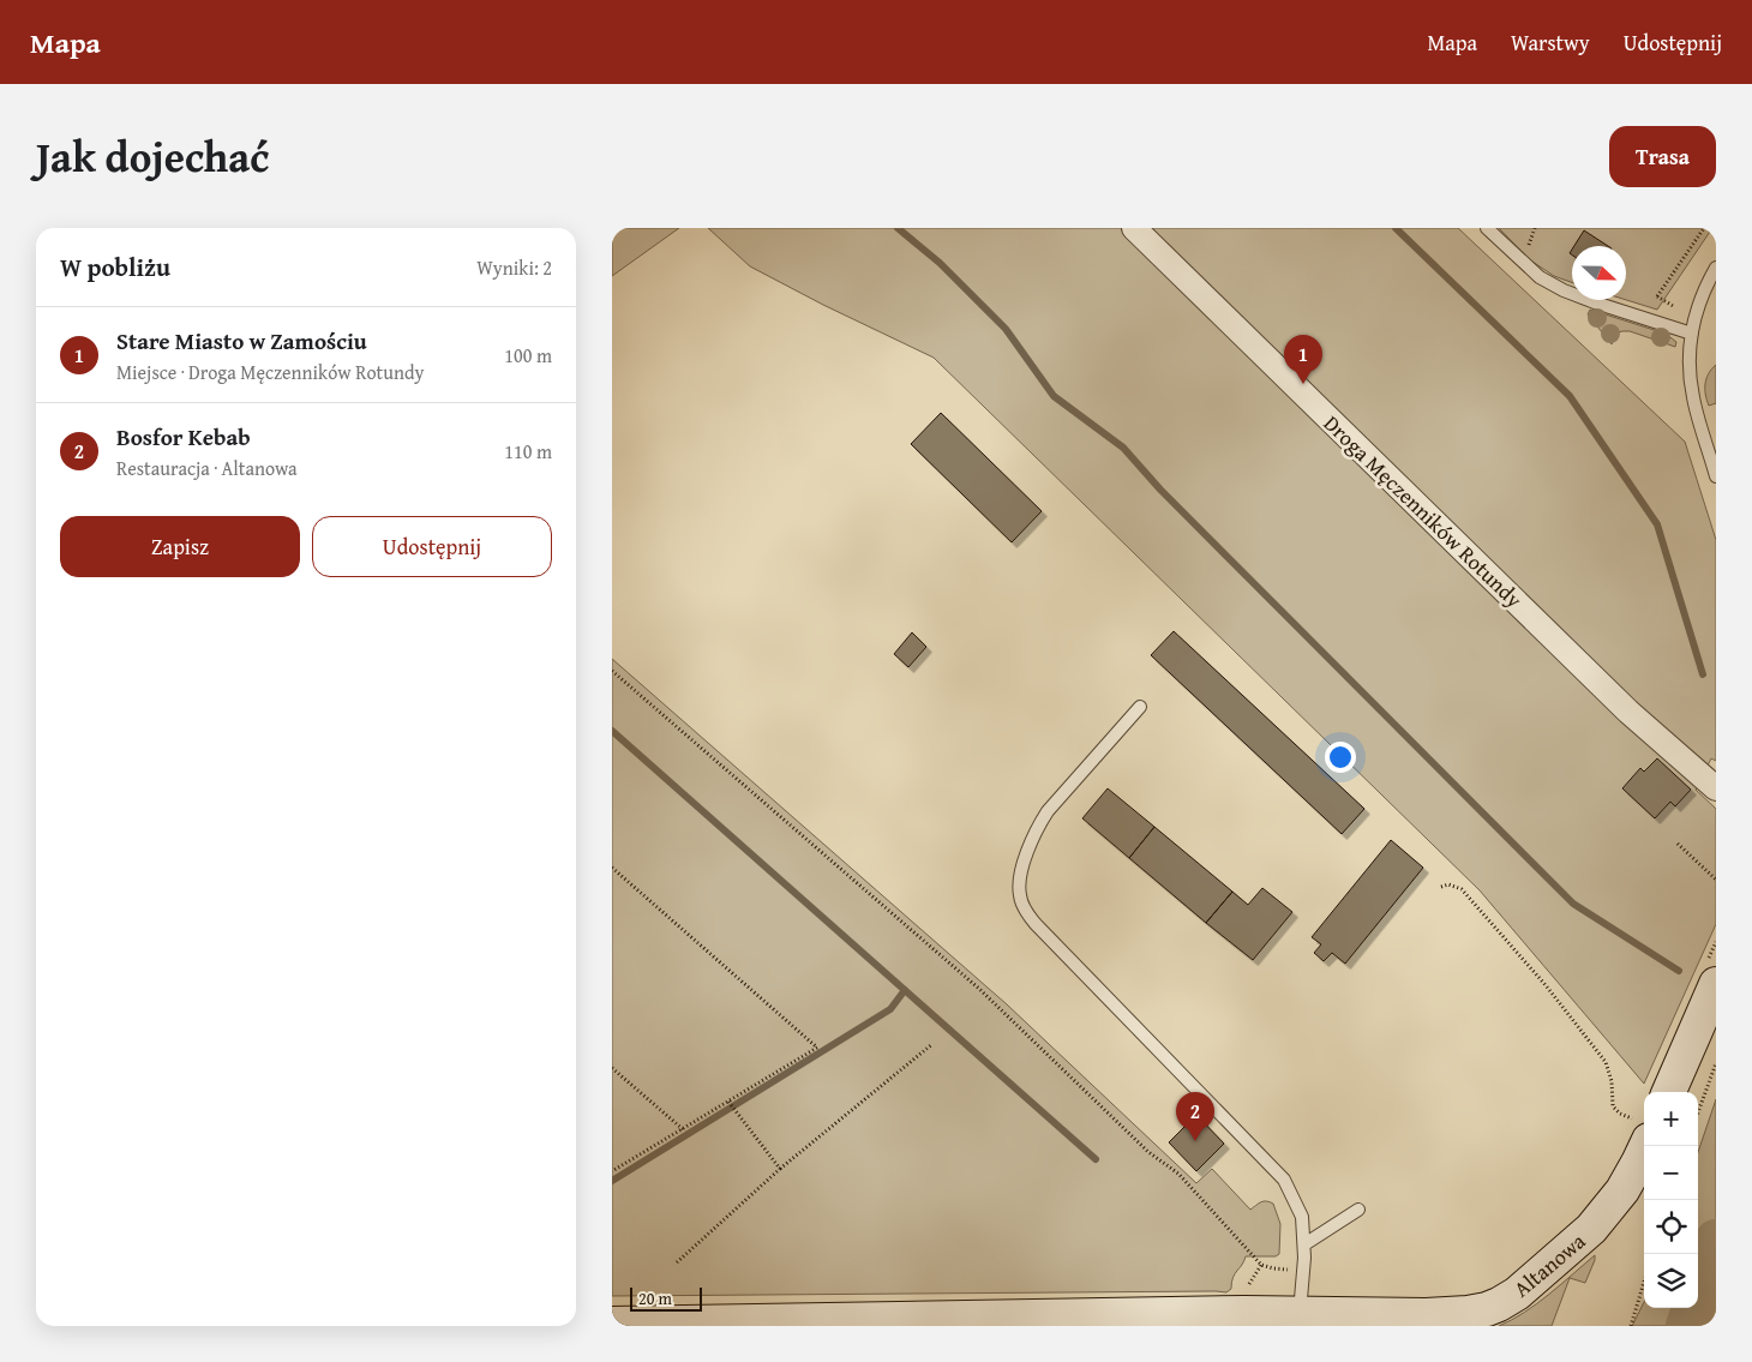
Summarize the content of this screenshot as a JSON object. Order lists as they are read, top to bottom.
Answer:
{
  "streets": {
    "street": ["Droga Męczenników Rotundy", "Altanowa"]
  },
  "scale_bar": "20 m",
  "north": "right",
  "page": {
    "header": "Mapa",
    "nav": ["Mapa", "Warstwy", "Udostępnij"],
    "title": "Jak dojechać",
    "buttons": [
      "Trasa",
      ["Zapisz", "Udostępnij"]
    ],
    "heading": ["W pobliżu", "Wyniki: 2"],
    "list": [
      {
        "mark": "1",
        "name": "Stare Miasto w Zamościu",
        "note": "Miejsce · Droga Męczenników Rotundy",
        "value": "100 m"
      },
      {
        "mark": "2",
        "name": "Bosfor Kebab",
        "note": "Restauracja · Altanowa",
        "value": "110 m"
      }
    ],
    "pins": ["1", "2"],
    "map_buttons": ["+", "−"],
    "scale": "20 m"
  }
}
